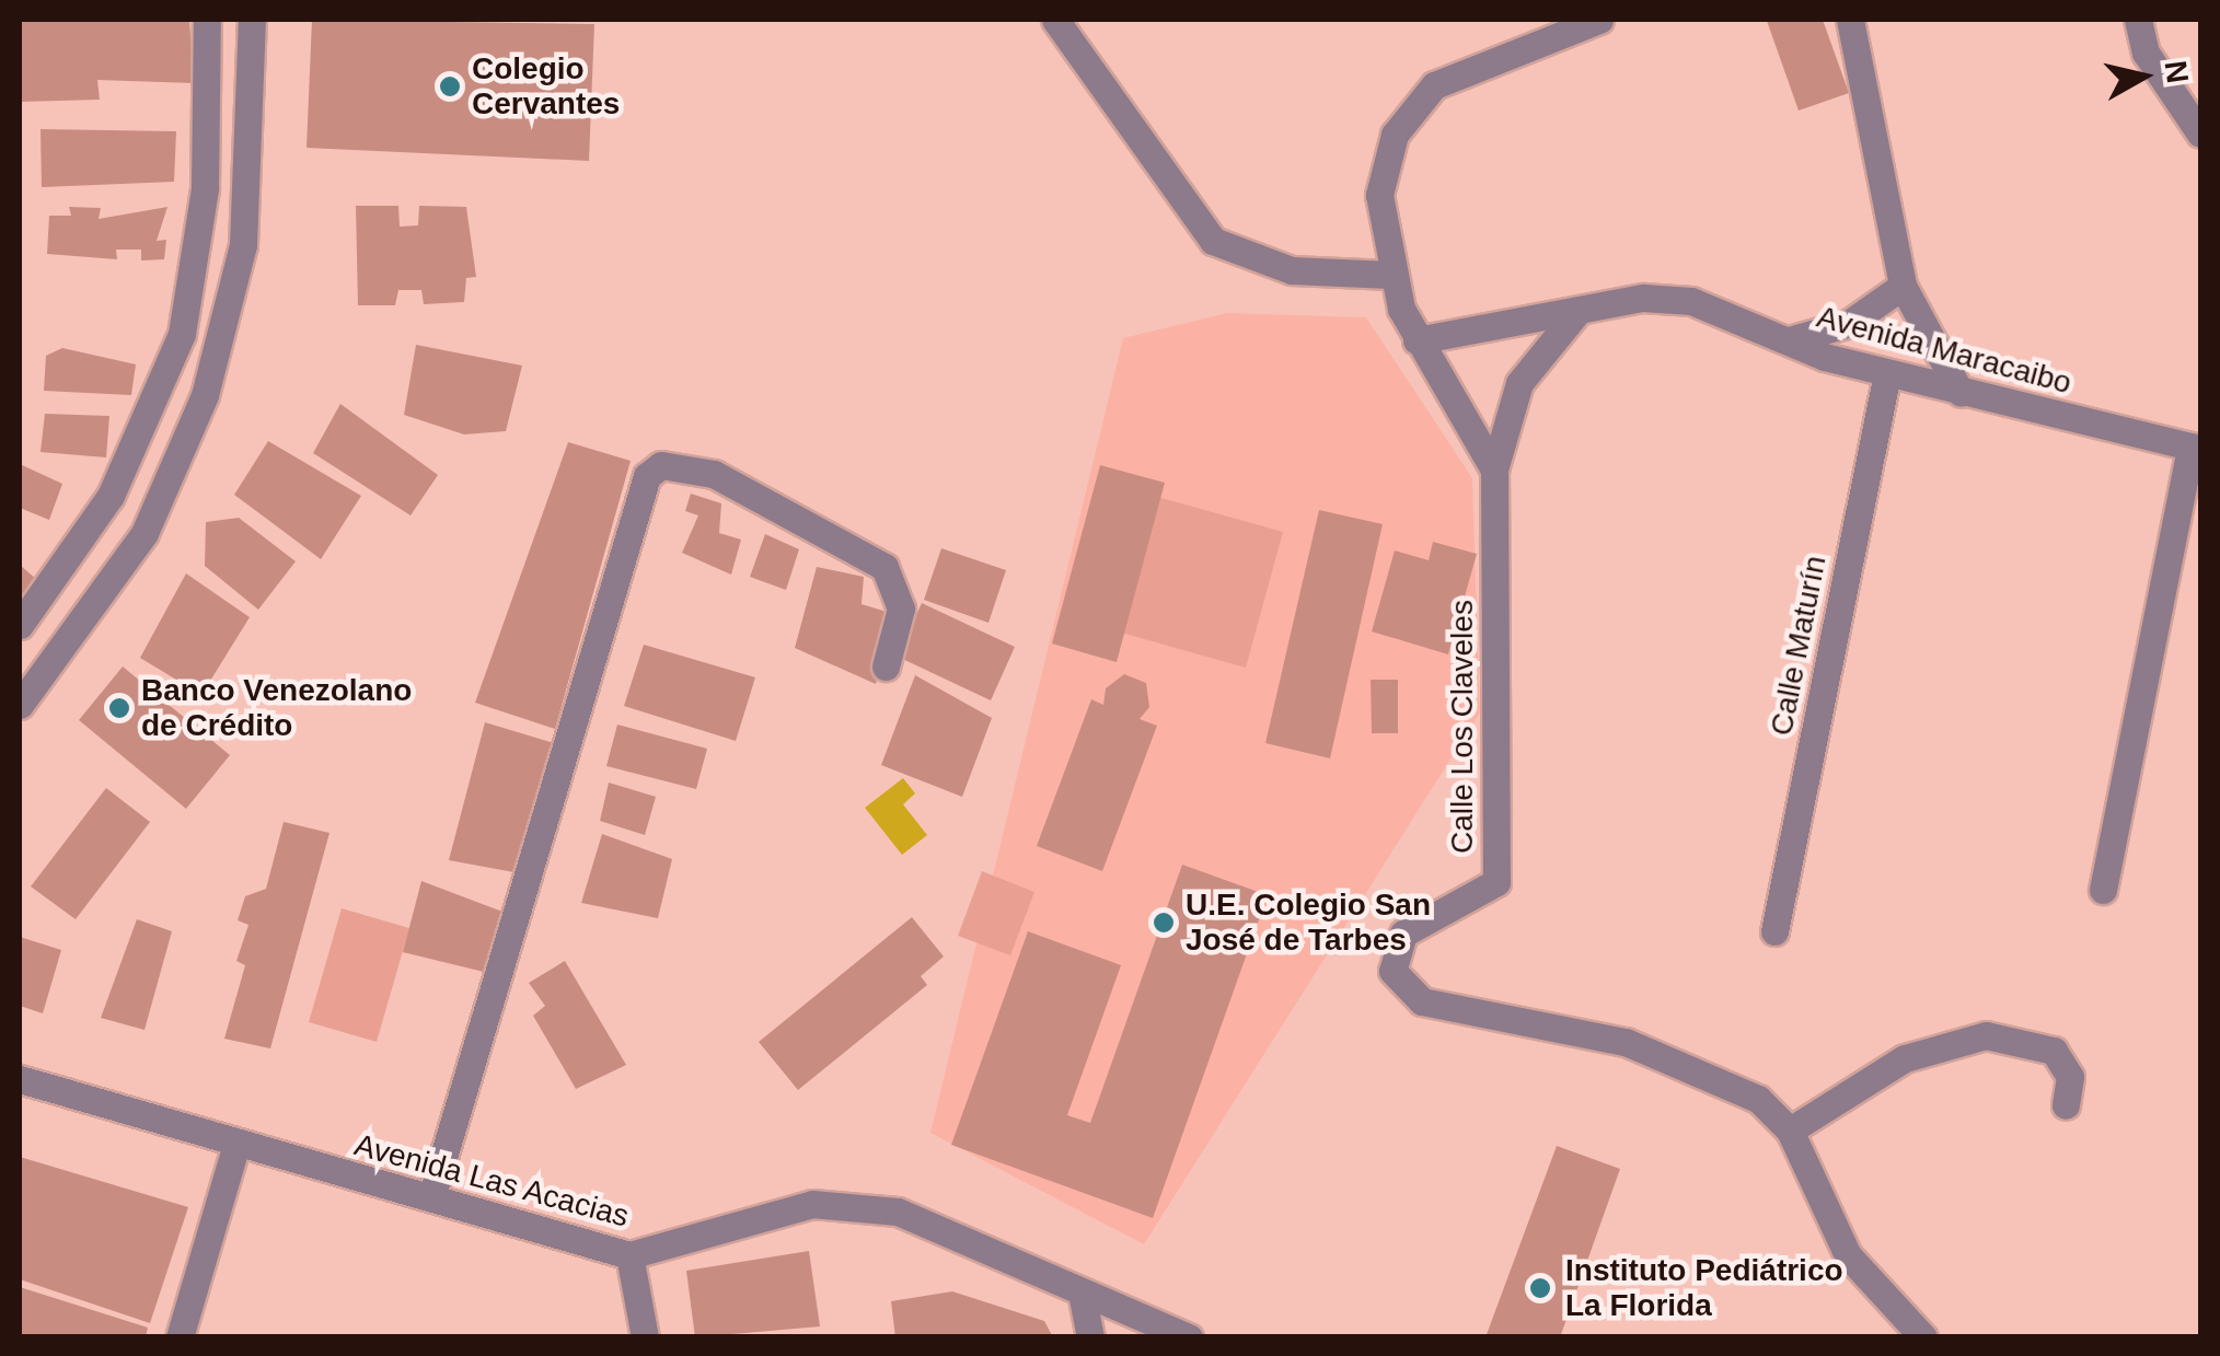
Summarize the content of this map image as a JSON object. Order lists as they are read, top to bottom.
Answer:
{
  "streets": {
    "street": [
      "Avenida Maracaibo",
      "Calle Maturín",
      "Calle Los Claveles",
      "Avenida Las Acacias"
    ]
  },
  "crossings": [
    ["Avenida Maracaibo", "Calle Maturín"]
  ],
  "places": [
    "Colegio Cervantes",
    "Banco Venezolano de Crédito",
    "U.E. Colegio San José de Tarbes",
    "Instituto Pediátrico La Florida"
  ],
  "north": "right"
}
